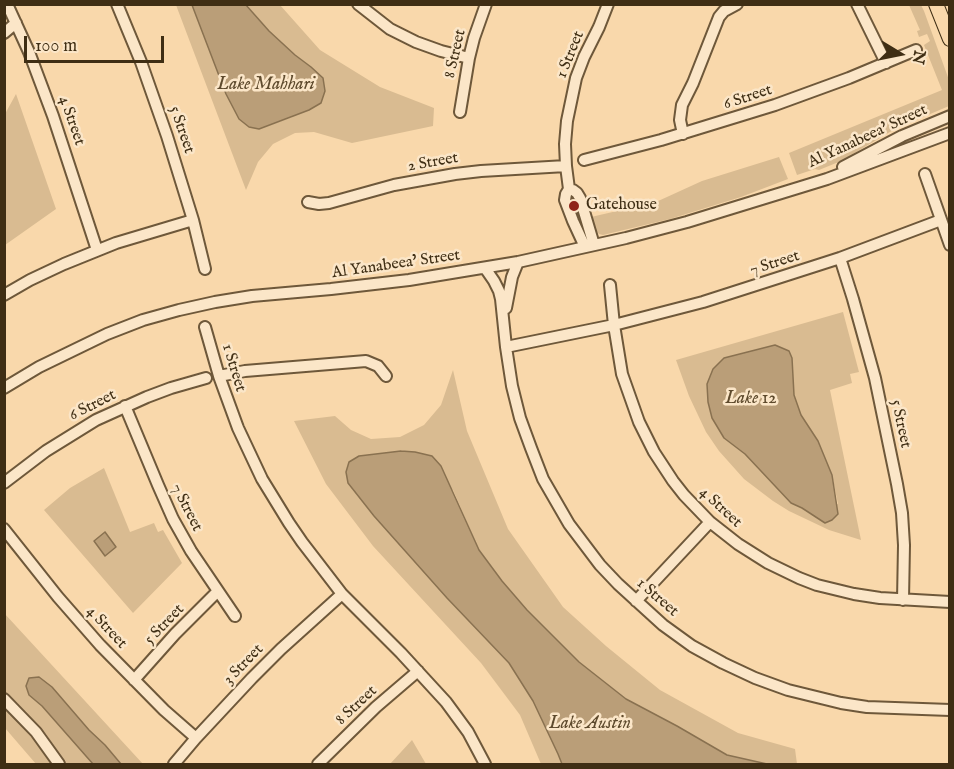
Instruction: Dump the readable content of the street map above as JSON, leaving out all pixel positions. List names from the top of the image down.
{
  "streets": {
    "street": [
      "8 Street",
      "1 Street",
      "6 Street",
      "4 Street",
      "5 Street",
      "Al Yanabeea' Street",
      "2 Street",
      "7 Street",
      "3 Street"
    ]
  },
  "crossings": [
    ["8 Street", "1 Street"],
    ["1 Street", "Al Yanabeea' Street"],
    ["1 Street", "2 Street"],
    ["1 Street", "3 Street"],
    ["6 Street", "7 Street"],
    ["4 Street", "5 Street"],
    ["4 Street", "7 Street"],
    ["4 Street", "3 Street"],
    ["5 Street", "7 Street"]
  ],
  "water": ["Lake Mahhari", "Lake 12", "Lake Austin"],
  "places": ["Gatehouse"],
  "scale_bar": "100 m",
  "north": "right"
}
